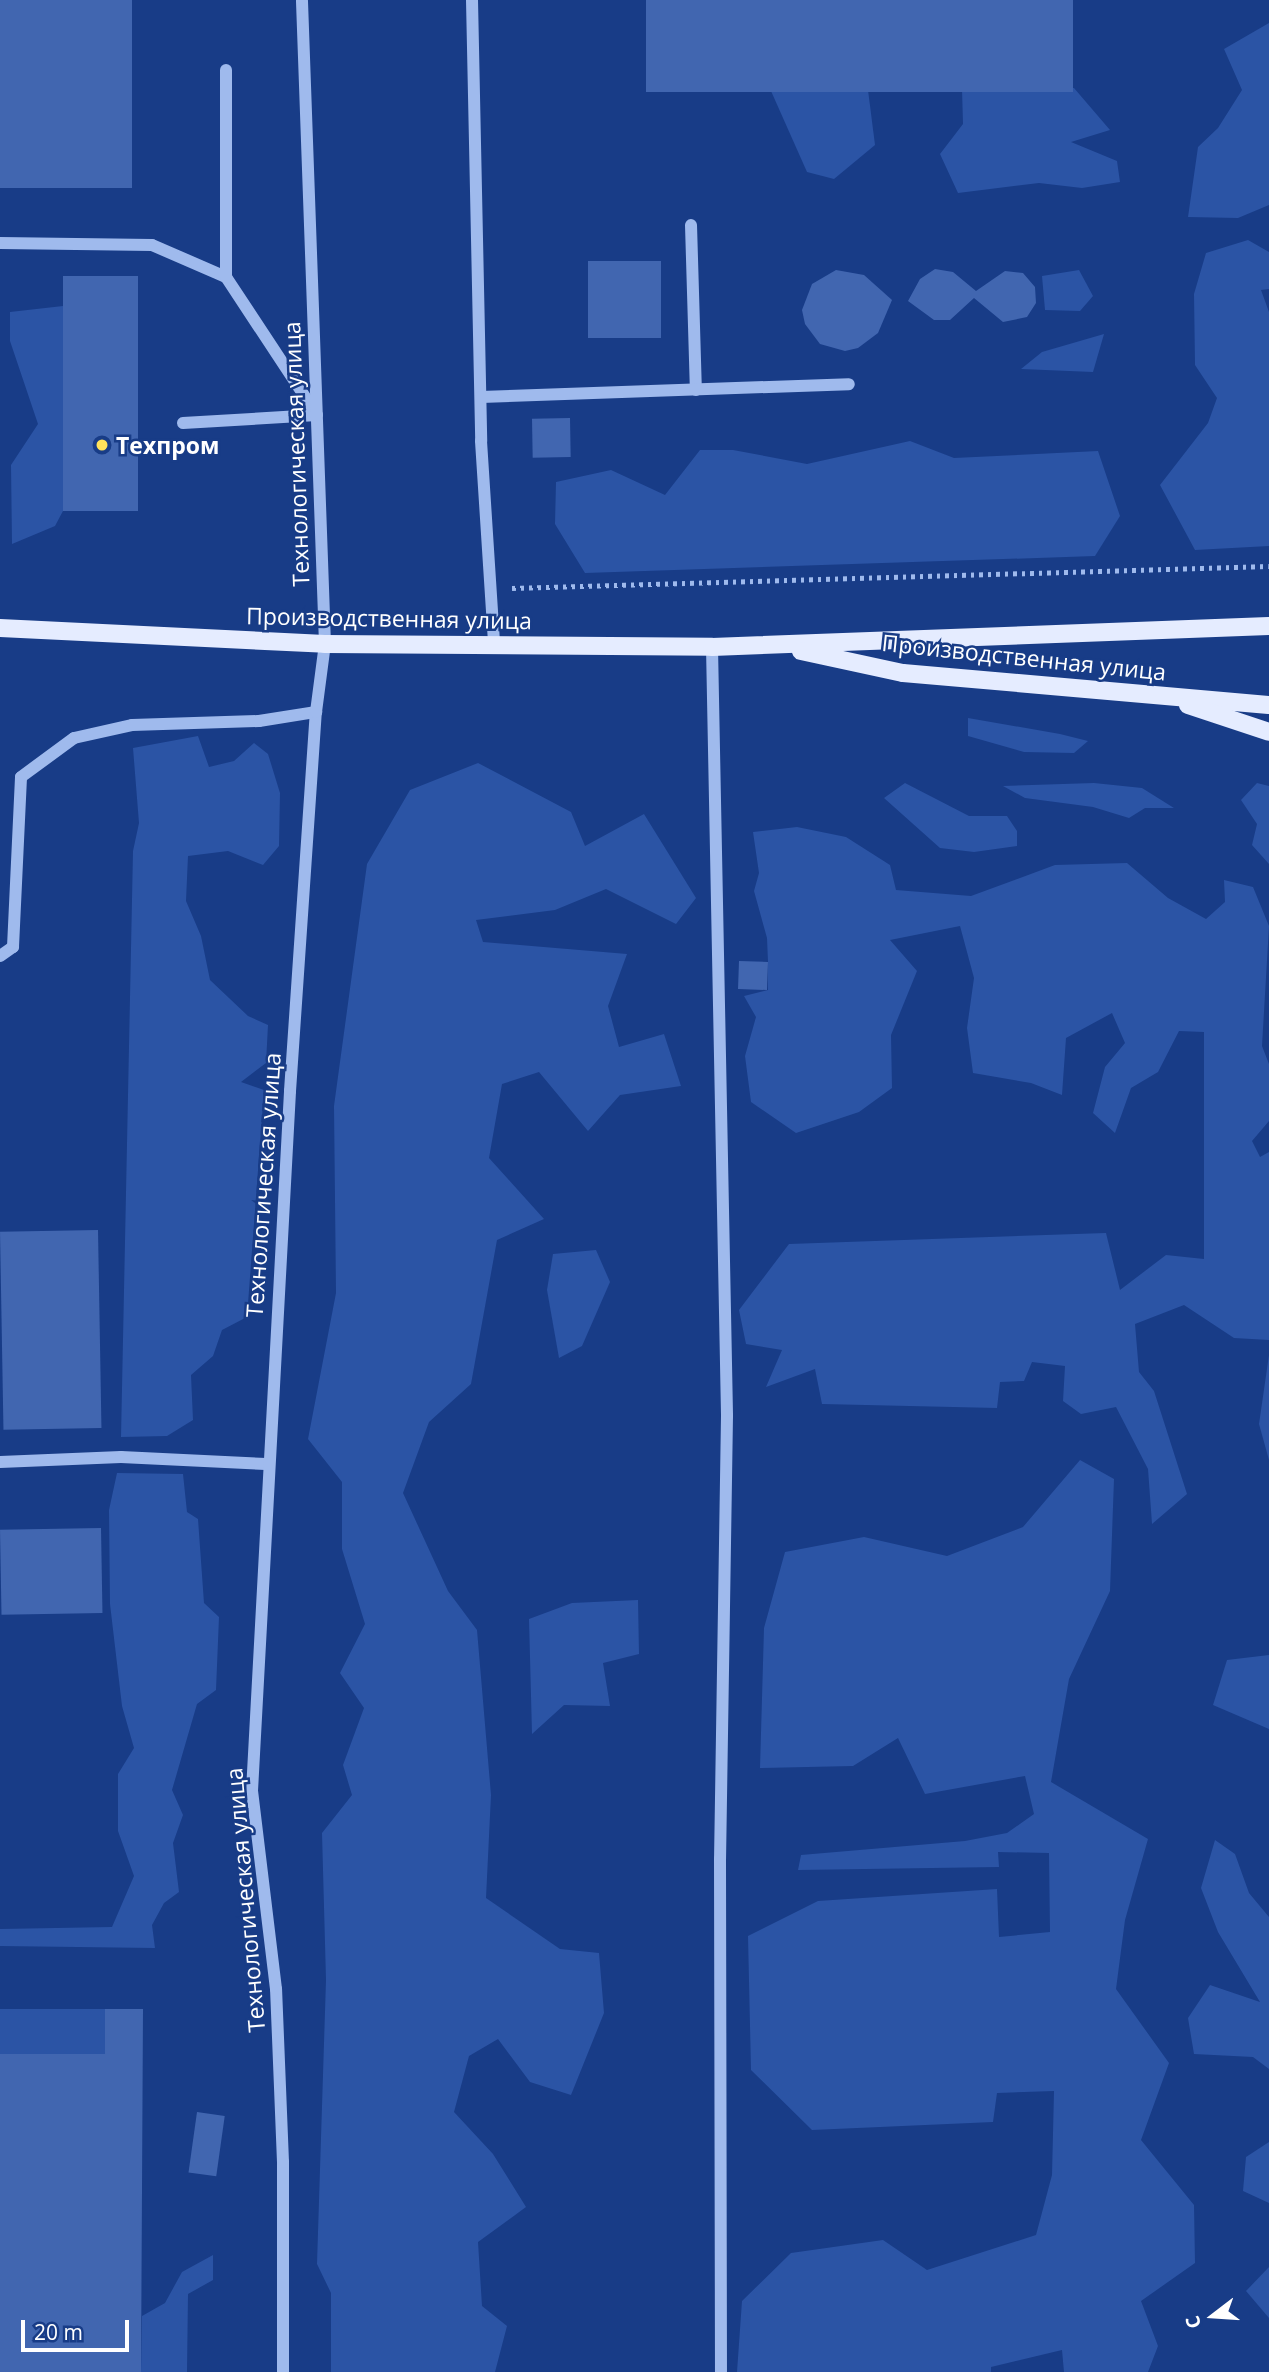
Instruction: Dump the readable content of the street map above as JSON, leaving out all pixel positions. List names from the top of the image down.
{
  "streets": {
    "main road": ["Производственная улица"],
    "street": ["Технологическая улица"]
  },
  "crossings": [
    ["Технологическая улица", "Производственная улица"]
  ],
  "places": ["Техпром"],
  "scale_bar": "20 m",
  "north": "left"
}
